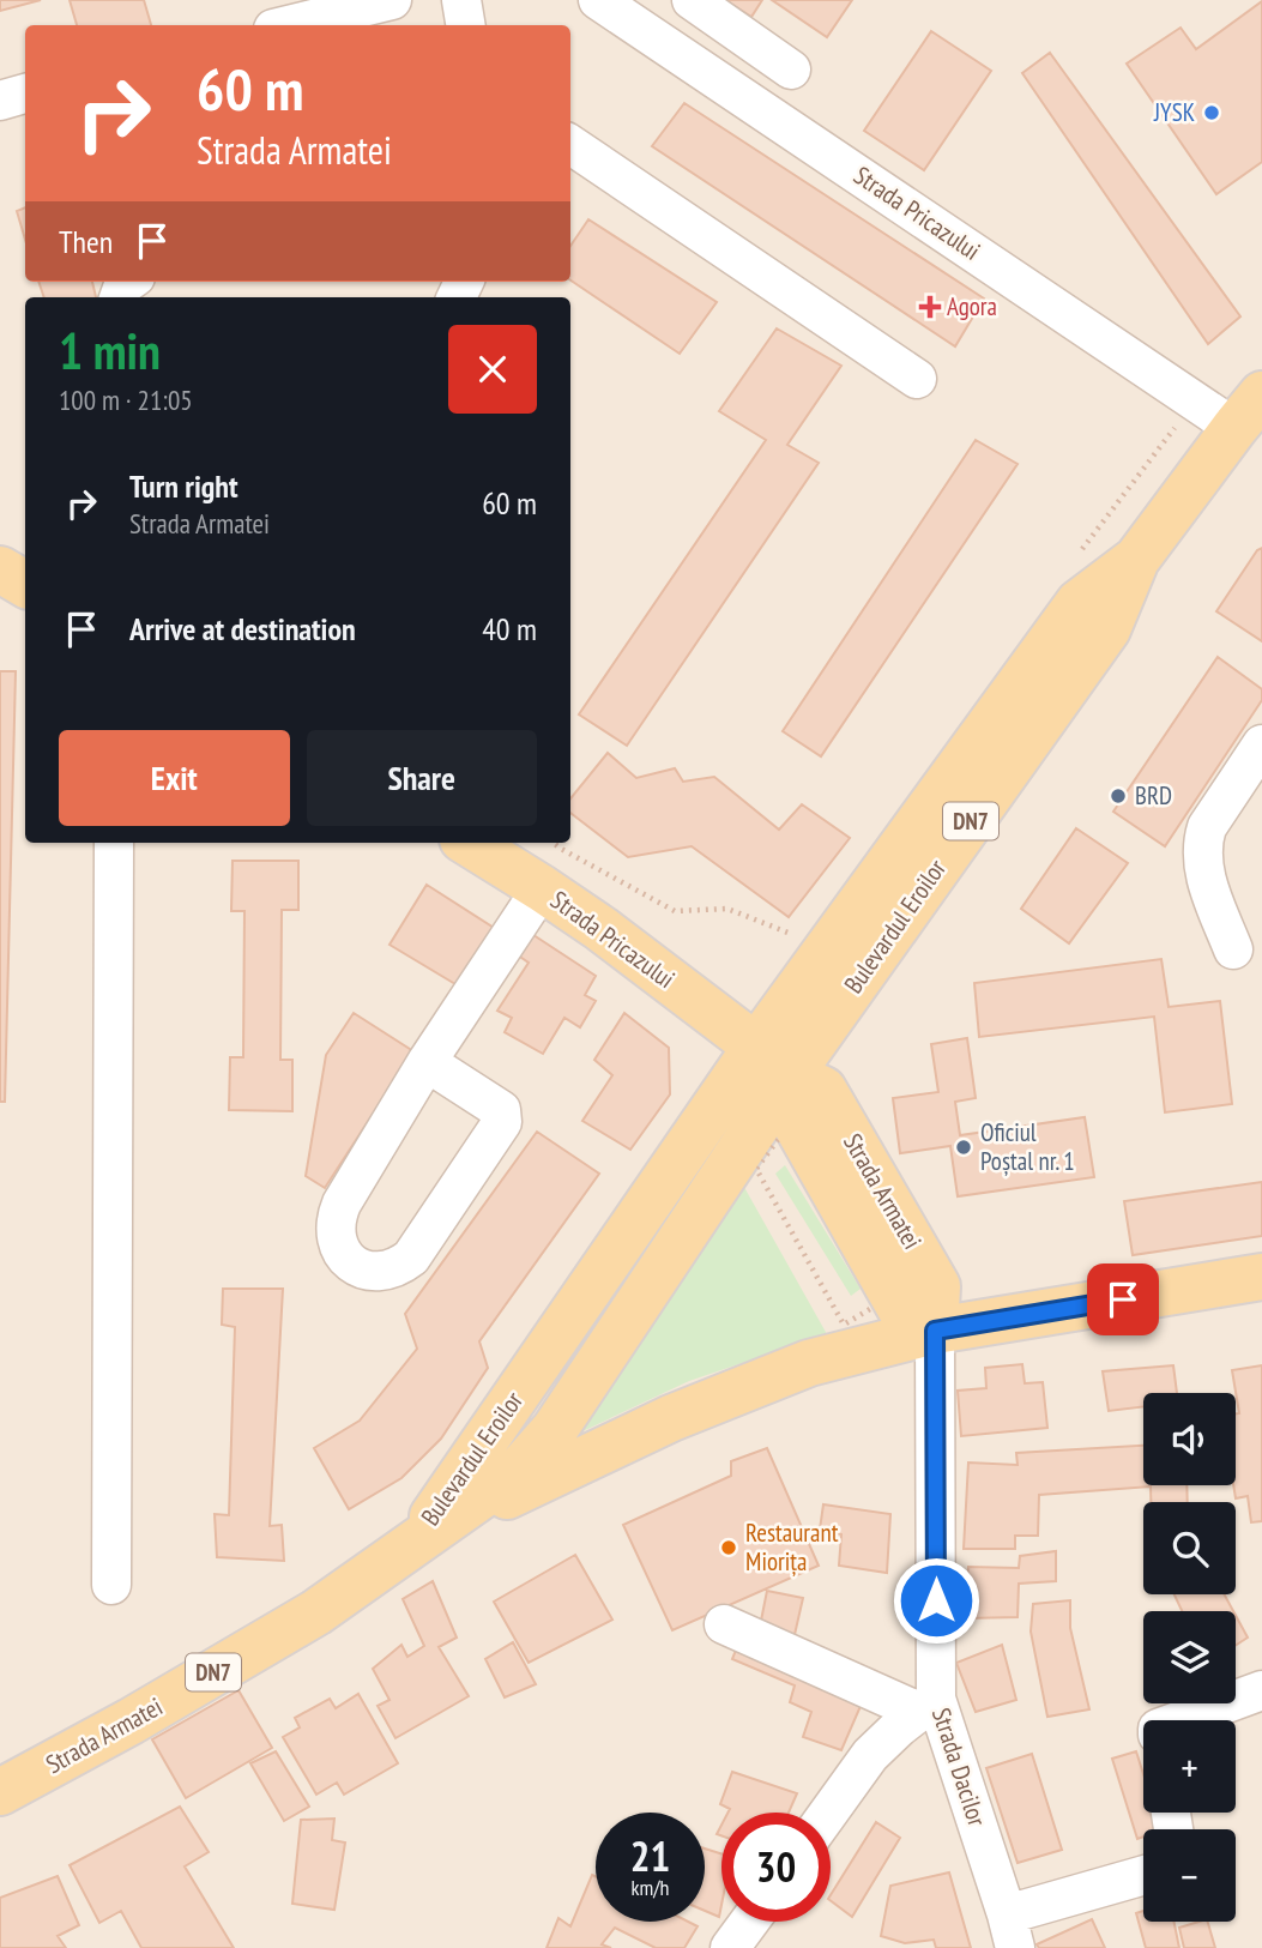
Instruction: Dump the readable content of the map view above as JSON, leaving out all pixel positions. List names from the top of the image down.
{
  "streets": {
    "main road": [
      "Strada Pricazului",
      "DN7",
      "Bulevardul Eroilor",
      "Strada Armatei"
    ],
    "street": ["Strada Dacilor"]
  },
  "crossings": [
    ["Strada Pricazului", "Bulevardul Eroilor"],
    ["Strada Pricazului", "Strada Armatei"],
    ["Bulevardul Eroilor", "Strada Armatei"],
    ["Strada Armatei", "Strada Dacilor"]
  ],
  "places": {
    "other": [
      "JYSK",
      "BRD",
      "Oficiul Poștal nr. 1",
      "Restaurant Miorița"
    ],
    "health": ["Agora"]
  },
  "page": {
    "turn": ["60 m", "Strada Armatei"],
    "then": "Then",
    "heading": ["1 min", "100 m · 21:05"],
    "list": [
      {
        "name": "Turn right",
        "note": "Strada Armatei",
        "value": "60 m"
      },
      {
        "name": "Arrive at destination",
        "value": "40 m"
      }
    ],
    "buttons": ["Exit", "Share"],
    "map_buttons": ["+", "−"],
    "speed": "21 km/h",
    "limit": "30"
  }
}
